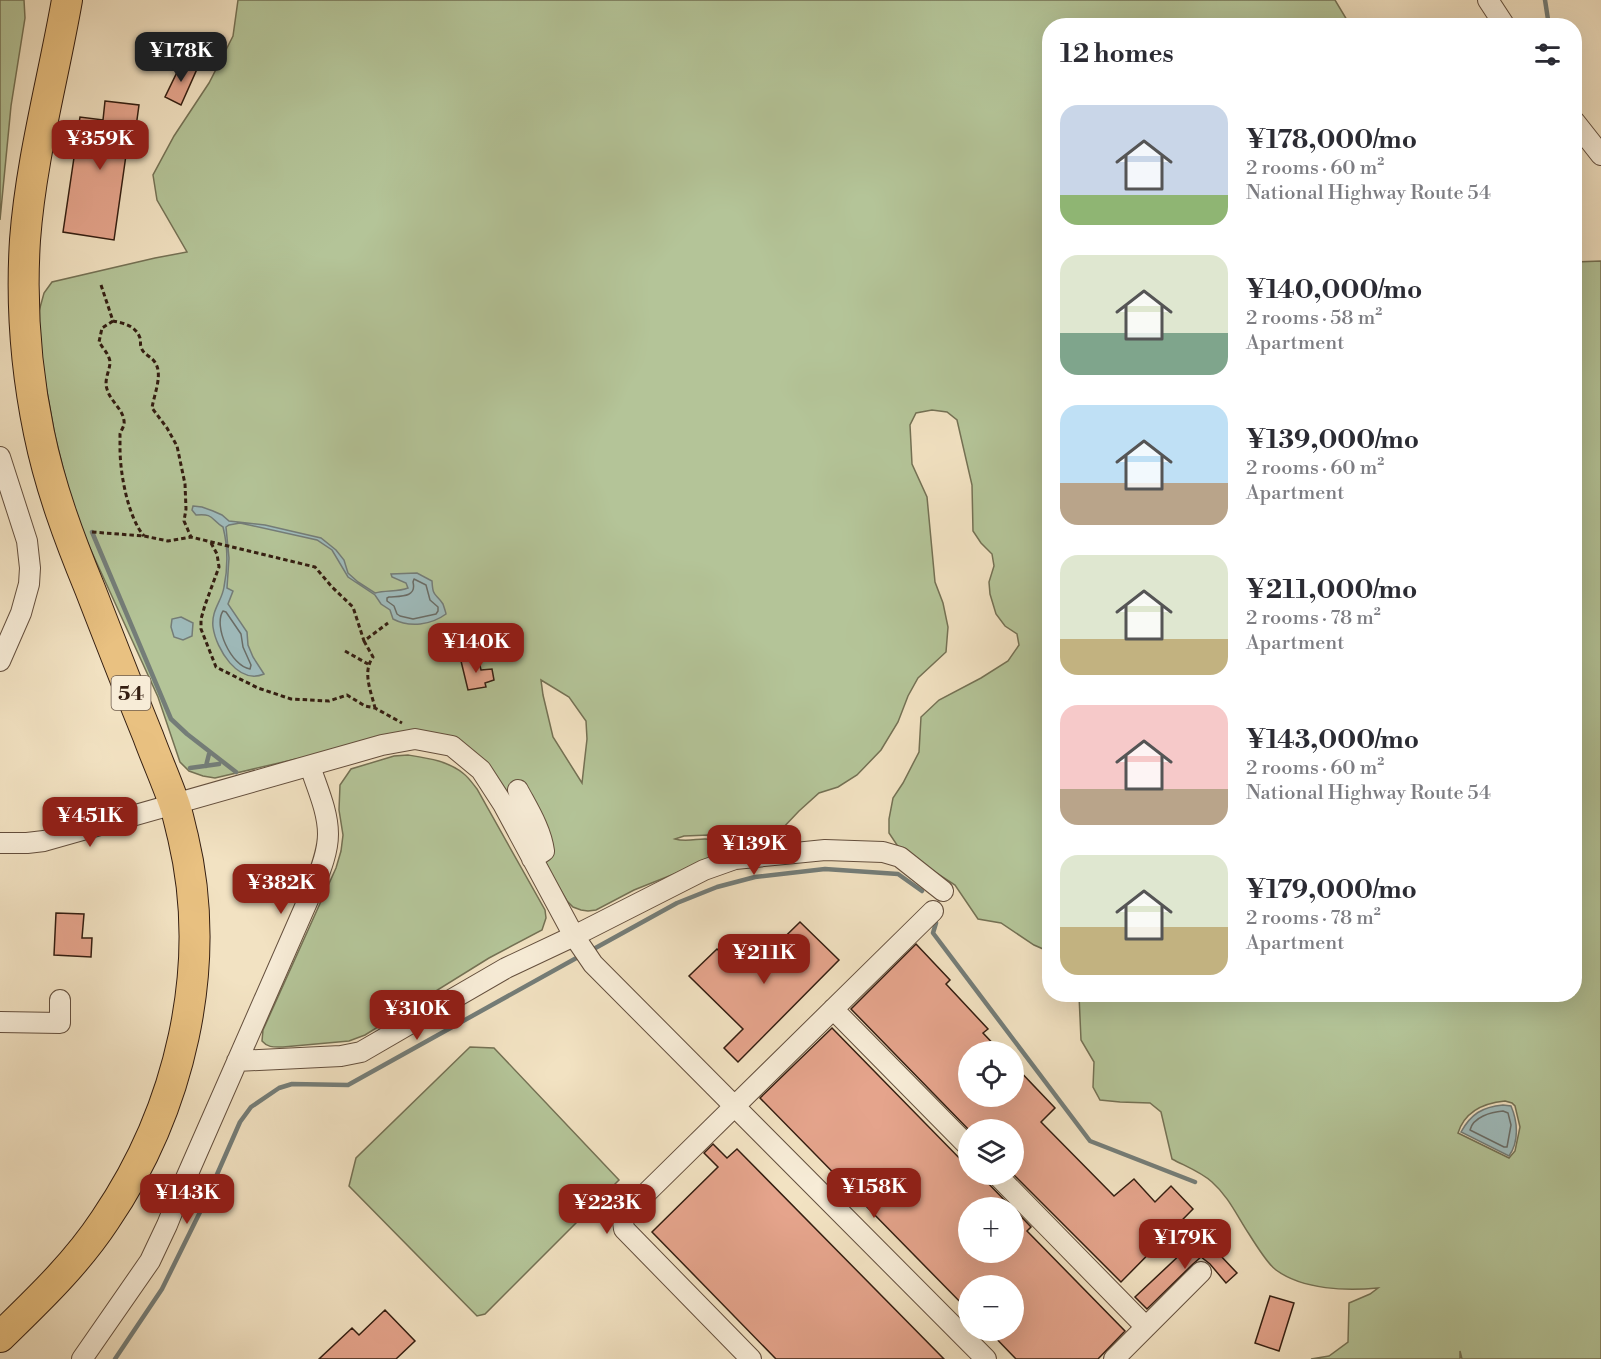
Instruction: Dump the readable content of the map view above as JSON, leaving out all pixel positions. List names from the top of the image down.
{
  "streets": {
    "highway": ["54"]
  },
  "page": {
    "heading": "12 homes",
    "price": [
      "¥178K",
      "¥359K",
      "¥140K",
      "¥451K",
      "¥139K",
      "¥382K",
      "¥211K",
      "¥310K",
      "¥158K",
      "¥143K",
      "¥223K",
      "¥179K"
    ],
    "list": [
      {
        "name": "¥178,000/mo",
        "note": "2 rooms · 60 m² · National Highway Route 54"
      },
      {
        "name": "¥140,000/mo",
        "note": "2 rooms · 58 m² · Apartment"
      },
      {
        "name": "¥139,000/mo",
        "note": "2 rooms · 60 m² · Apartment"
      },
      {
        "name": "¥211,000/mo",
        "note": "2 rooms · 78 m² · Apartment"
      },
      {
        "name": "¥143,000/mo",
        "note": "2 rooms · 60 m² · National Highway Route 54"
      },
      {
        "name": "¥179,000/mo",
        "note": "2 rooms · 78 m² · Apartment"
      }
    ],
    "map_buttons": ["+", "−"]
  }
}
